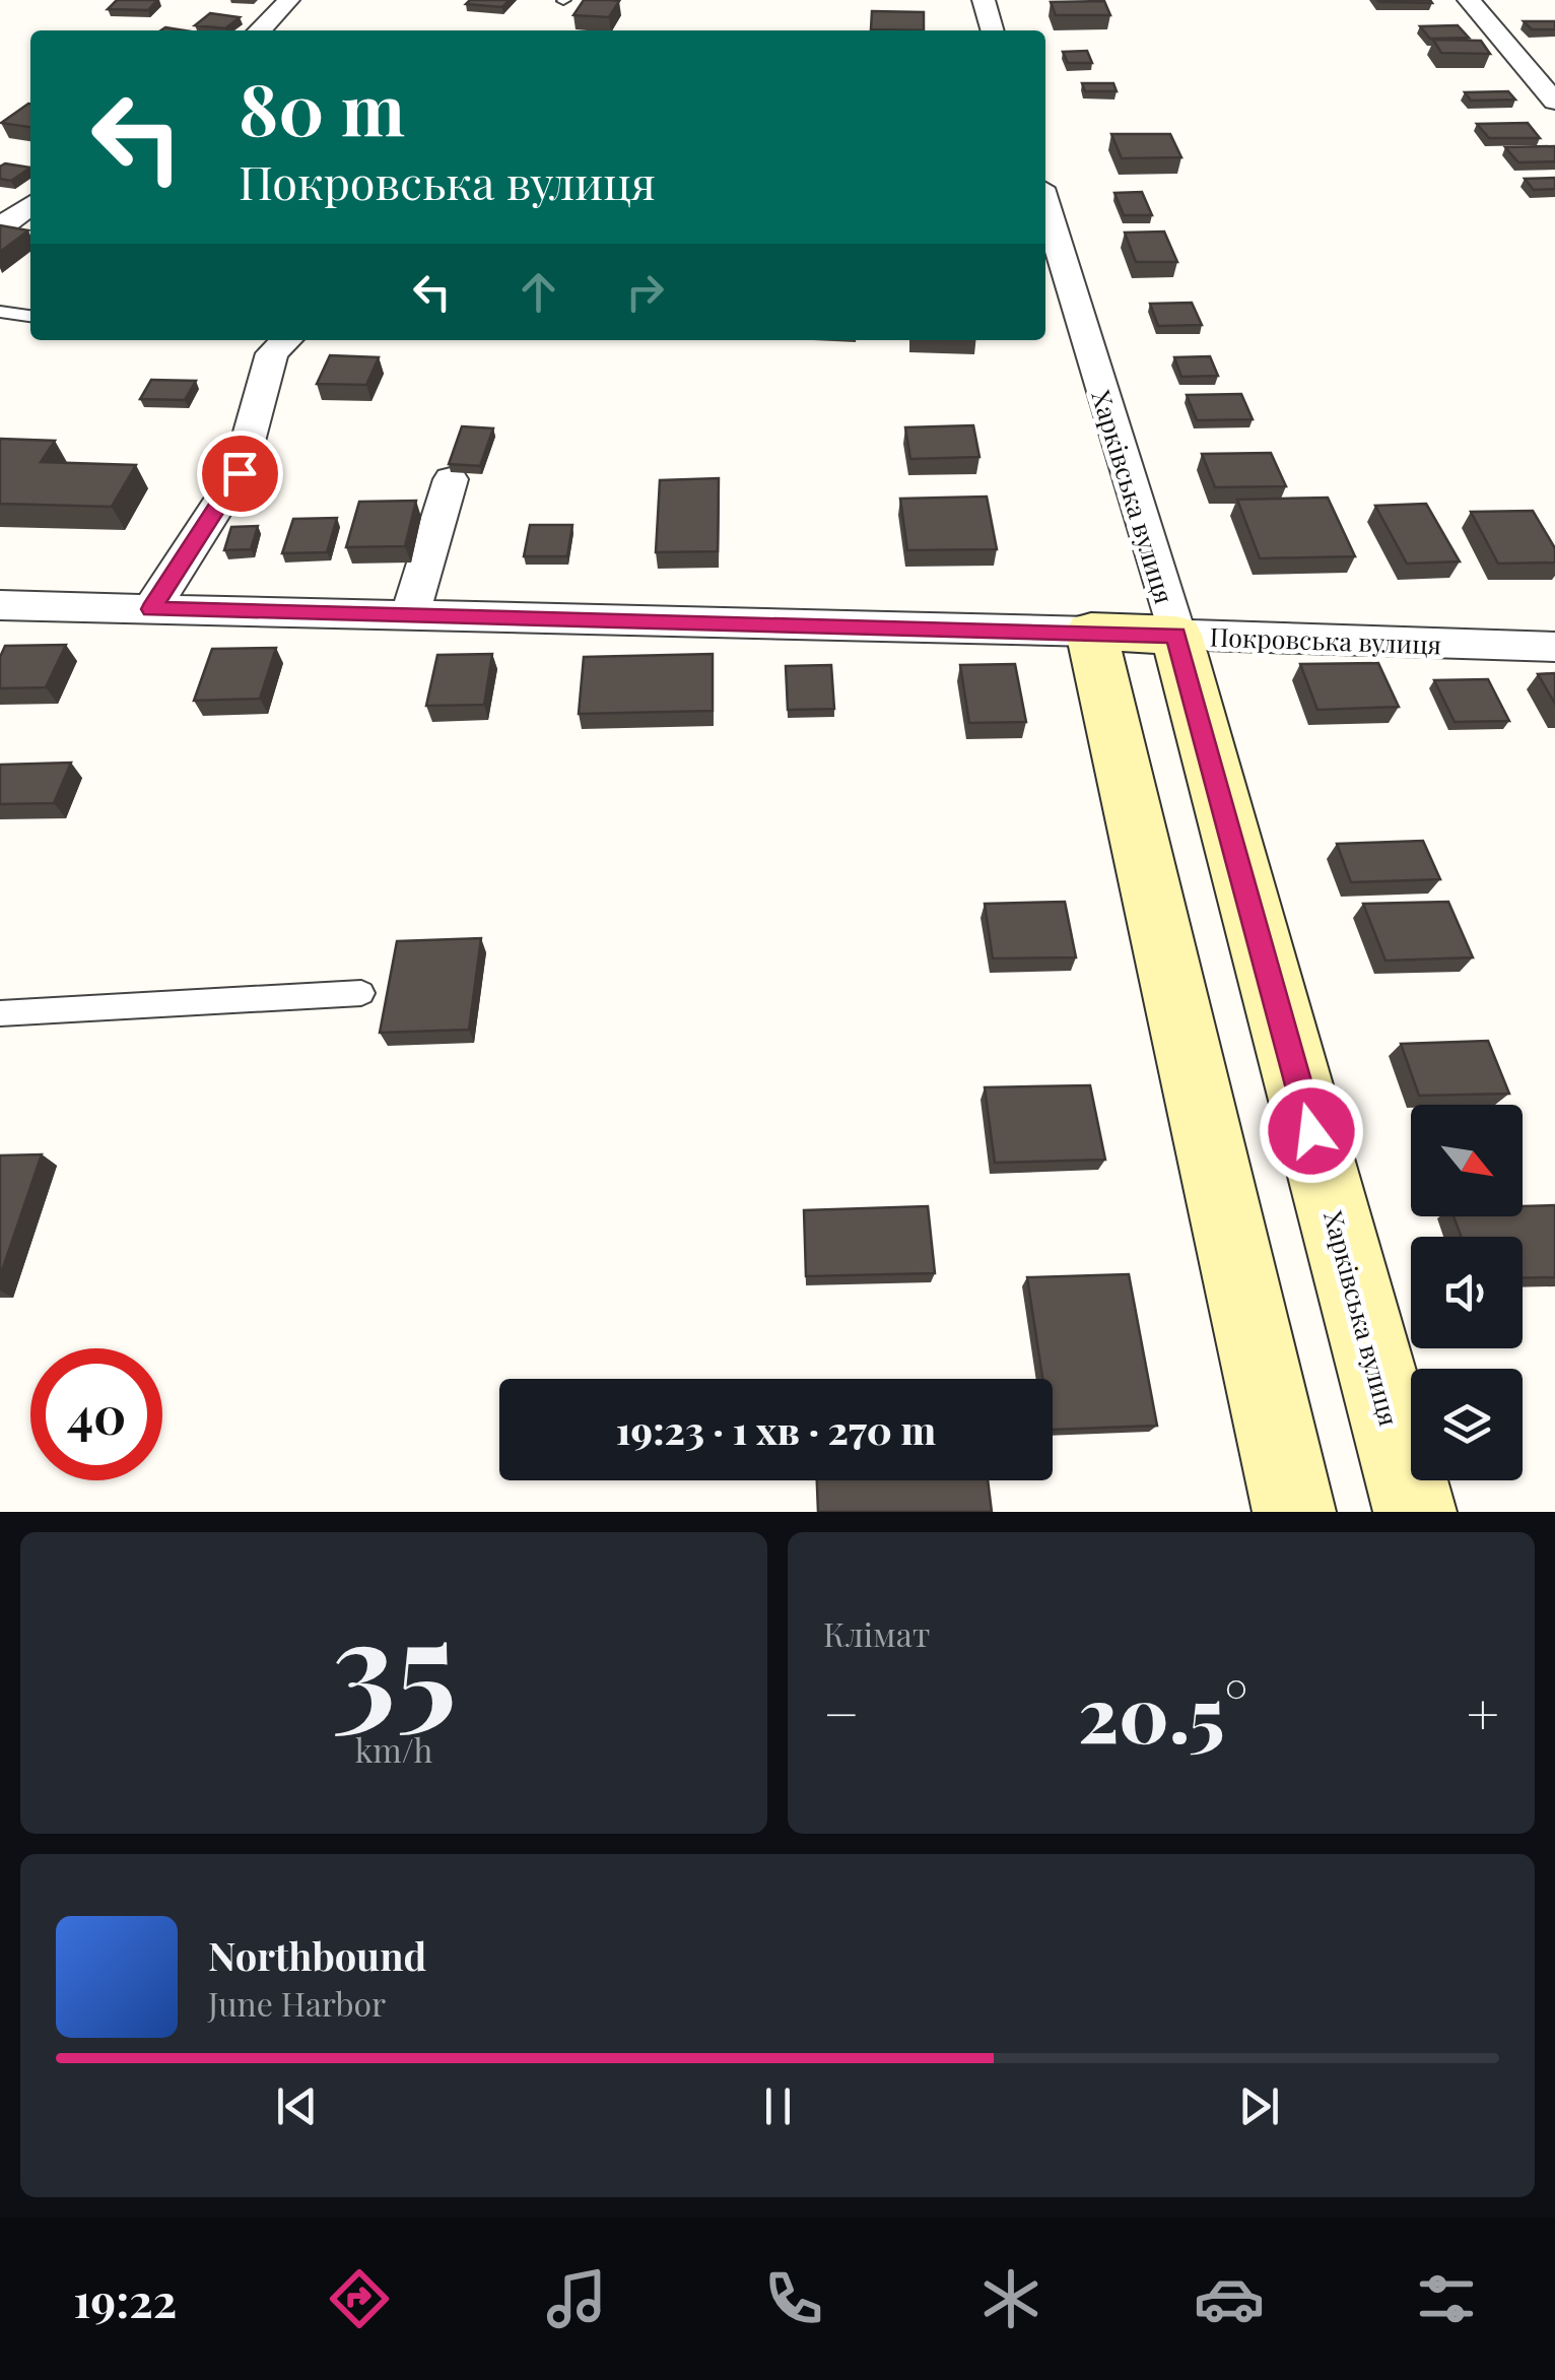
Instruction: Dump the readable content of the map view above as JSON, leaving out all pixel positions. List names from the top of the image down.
{
  "streets": {
    "street": ["Харківська вулиця", "Покровська вулиця"]
  },
  "crossings": [
    ["Харківська вулиця", "Покровська вулиця"]
  ],
  "north": "bottom right",
  "page": {
    "turn": ["80 m", "Покровська вулиця"],
    "limit": "40",
    "trip": "19:23 · 1 хв · 270 m",
    "tile": [
      ["35", "km/h"],
      "Клімат"
    ],
    "heat": ["−", "20.5°", "+"],
    "song": ["Northbound", "June Harbor"],
    "tabs": "19:22"
  }
}
